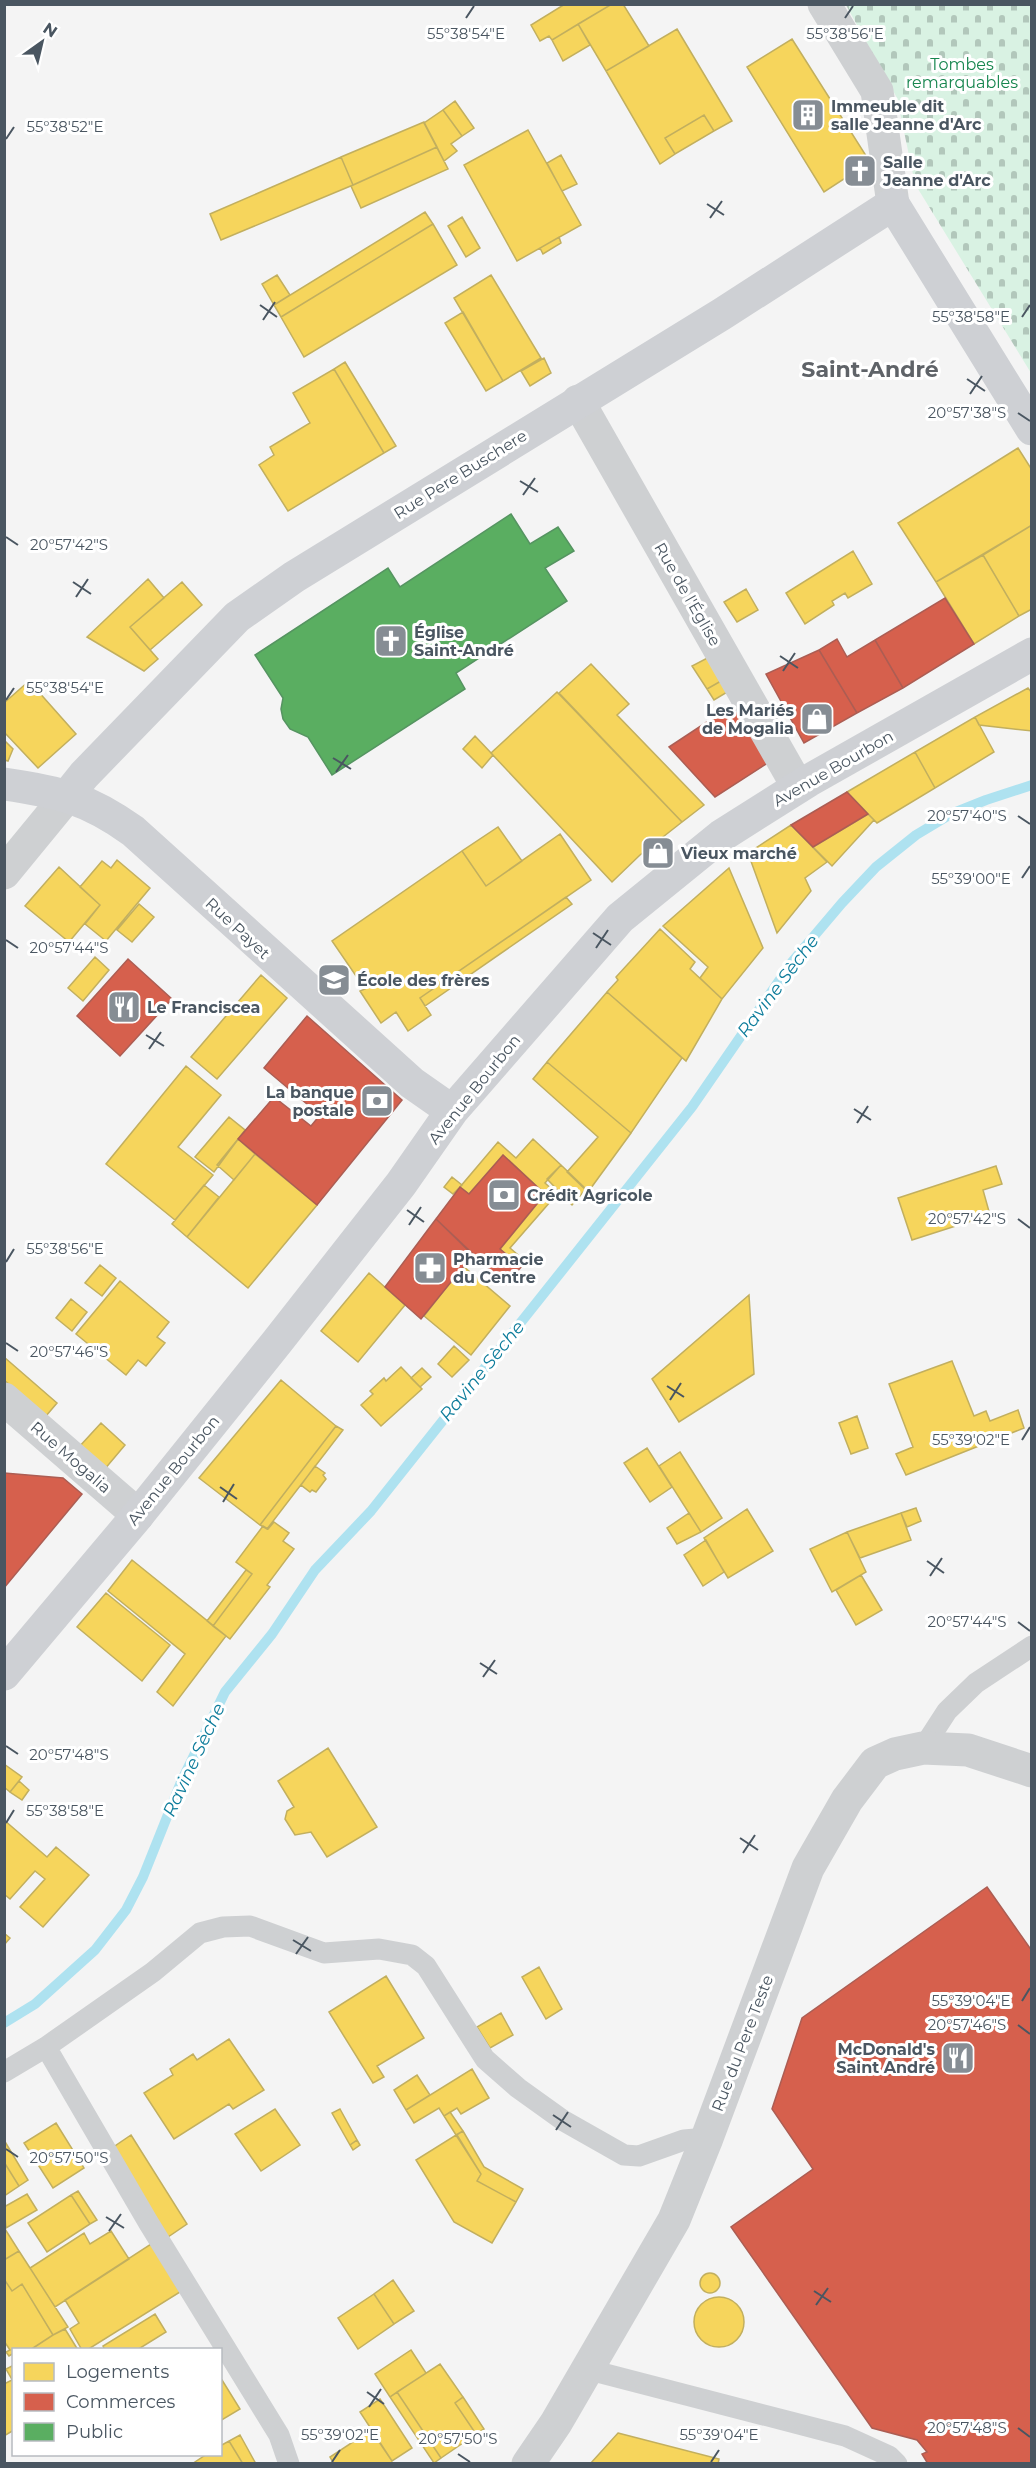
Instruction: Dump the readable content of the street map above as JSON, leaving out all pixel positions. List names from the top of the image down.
{
  "streets": {
    "main road": ["Rue Pere Buschere", "Avenue Bourbon", "Rue Payet"],
    "street": ["Rue de l'Église", "Rue Mogalia", "Rue du Pere Teste"]
  },
  "crossings": [
    ["Rue Pere Buschere", "Rue de l'Église"],
    ["Rue Pere Buschere", "Rue Payet"],
    ["Rue de l'Église", "Avenue Bourbon"],
    ["Avenue Bourbon", "Rue Payet"],
    ["Avenue Bourbon", "Rue Mogalia"]
  ],
  "districts": ["Saint-André"],
  "water": ["Ravine Sèche"],
  "parks": ["Tombes remarquables"],
  "places": {
    "building": ["Immeuble dit salle Jeanne d'Arc"],
    "church": ["Salle Jeanne d'Arc", "Église Saint-André"],
    "shop": ["Les Mariés de Mogalia", "Vieux marché"],
    "school or university": ["École des frères"],
    "restaurant": ["Le Franciscea", "McDonald's Saint André"],
    "bank": ["La banque postale", "Crédit Agricole"],
    "pharmacy": ["Pharmacie du Centre"]
  },
  "legend": ["Logements", "Commerces", "Public"],
  "north": "top right",
  "coordinates": [
    "55°38'56\"E",
    "55°38'54\"E",
    "55°38'52\"E",
    "55°38'58\"E",
    "20°57'38\"S",
    "20°57'42\"S",
    "20°57'40\"S",
    "55°39'00\"E",
    "20°57'44\"S",
    "20°57'46\"S",
    "55°39'02\"E",
    "20°57'48\"S",
    "55°39'04\"E",
    "20°57'50\"S"
  ]
}
